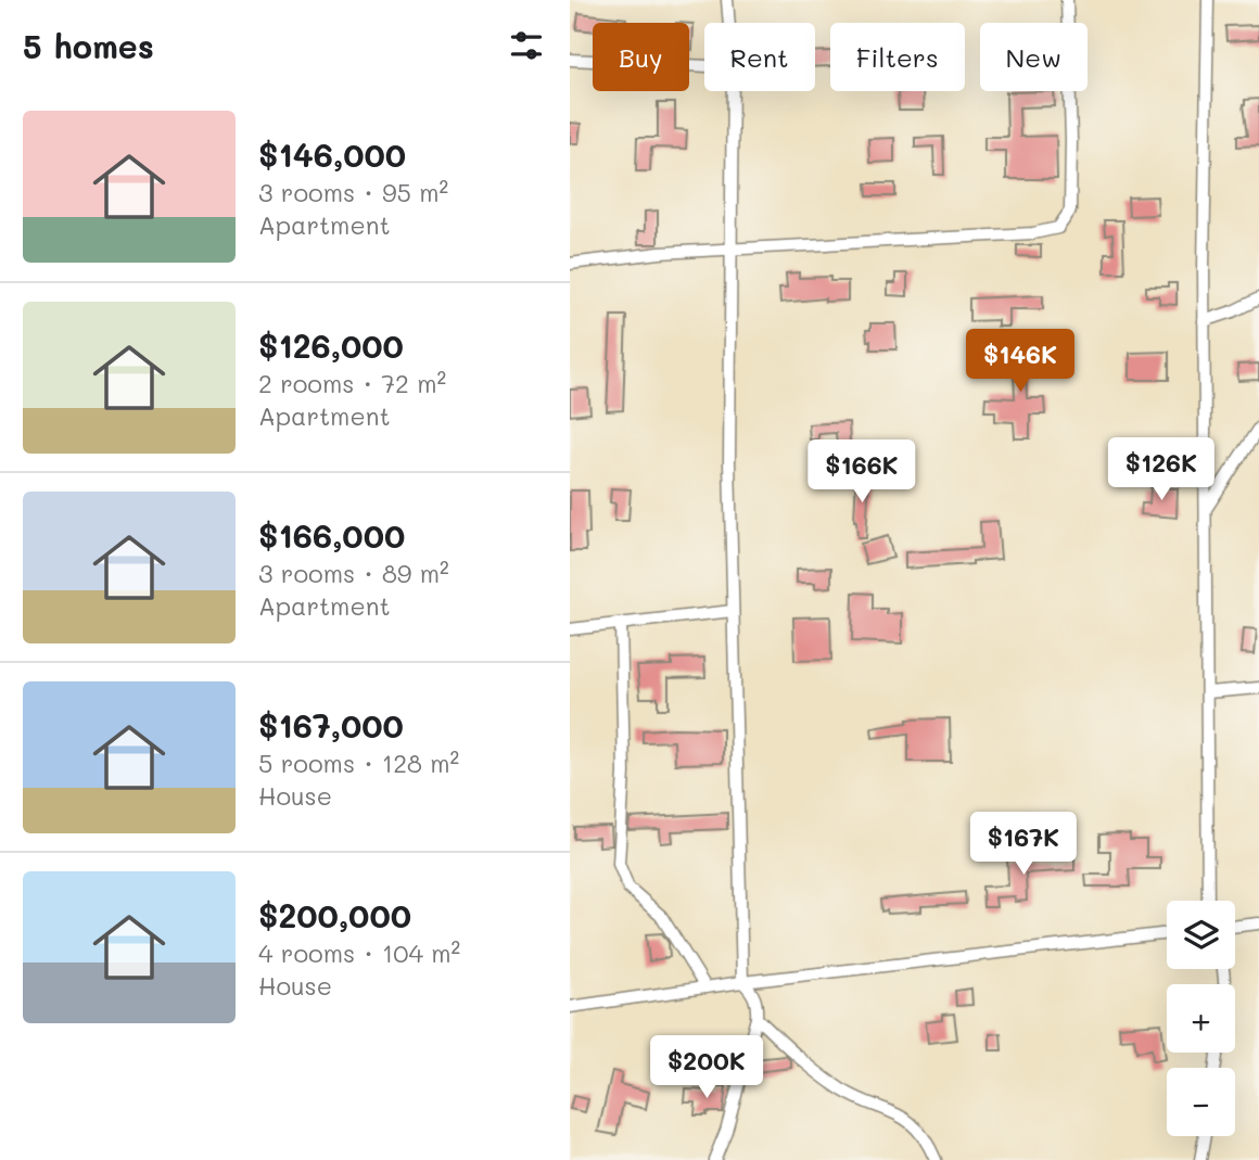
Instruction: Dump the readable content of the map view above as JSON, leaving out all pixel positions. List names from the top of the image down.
{
  "page": {
    "heading": "5 homes",
    "chip": [
      "Buy",
      "Rent",
      "Filters",
      "New"
    ],
    "list": [
      {
        "name": "$146,000",
        "note": "3 rooms · 95 m² · Apartment"
      },
      {
        "name": "$126,000",
        "note": "2 rooms · 72 m² · Apartment"
      },
      {
        "name": "$166,000",
        "note": "3 rooms · 89 m² · Apartment"
      },
      {
        "name": "$167,000",
        "note": "5 rooms · 128 m² · House"
      },
      {
        "name": "$200,000",
        "note": "4 rooms · 104 m² · House"
      }
    ],
    "price": [
      "$146K",
      "$126K",
      "$166K",
      "$167K",
      "$200K"
    ],
    "map_buttons": ["+", "−"]
  }
}
